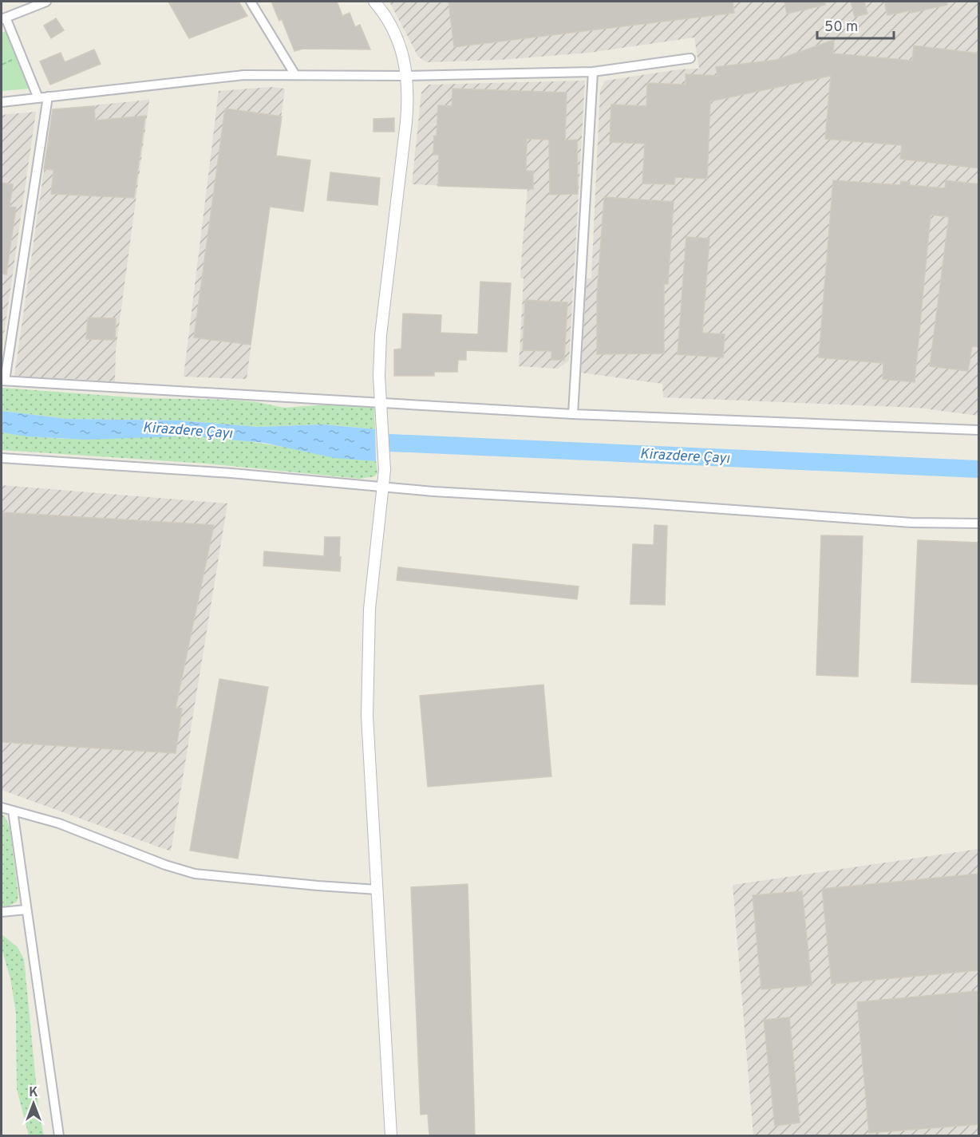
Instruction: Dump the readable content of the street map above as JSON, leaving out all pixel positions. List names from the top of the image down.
{
  "water": ["Kirazdere Çayı"],
  "scale_bar": "50 m",
  "north": "top"
}
